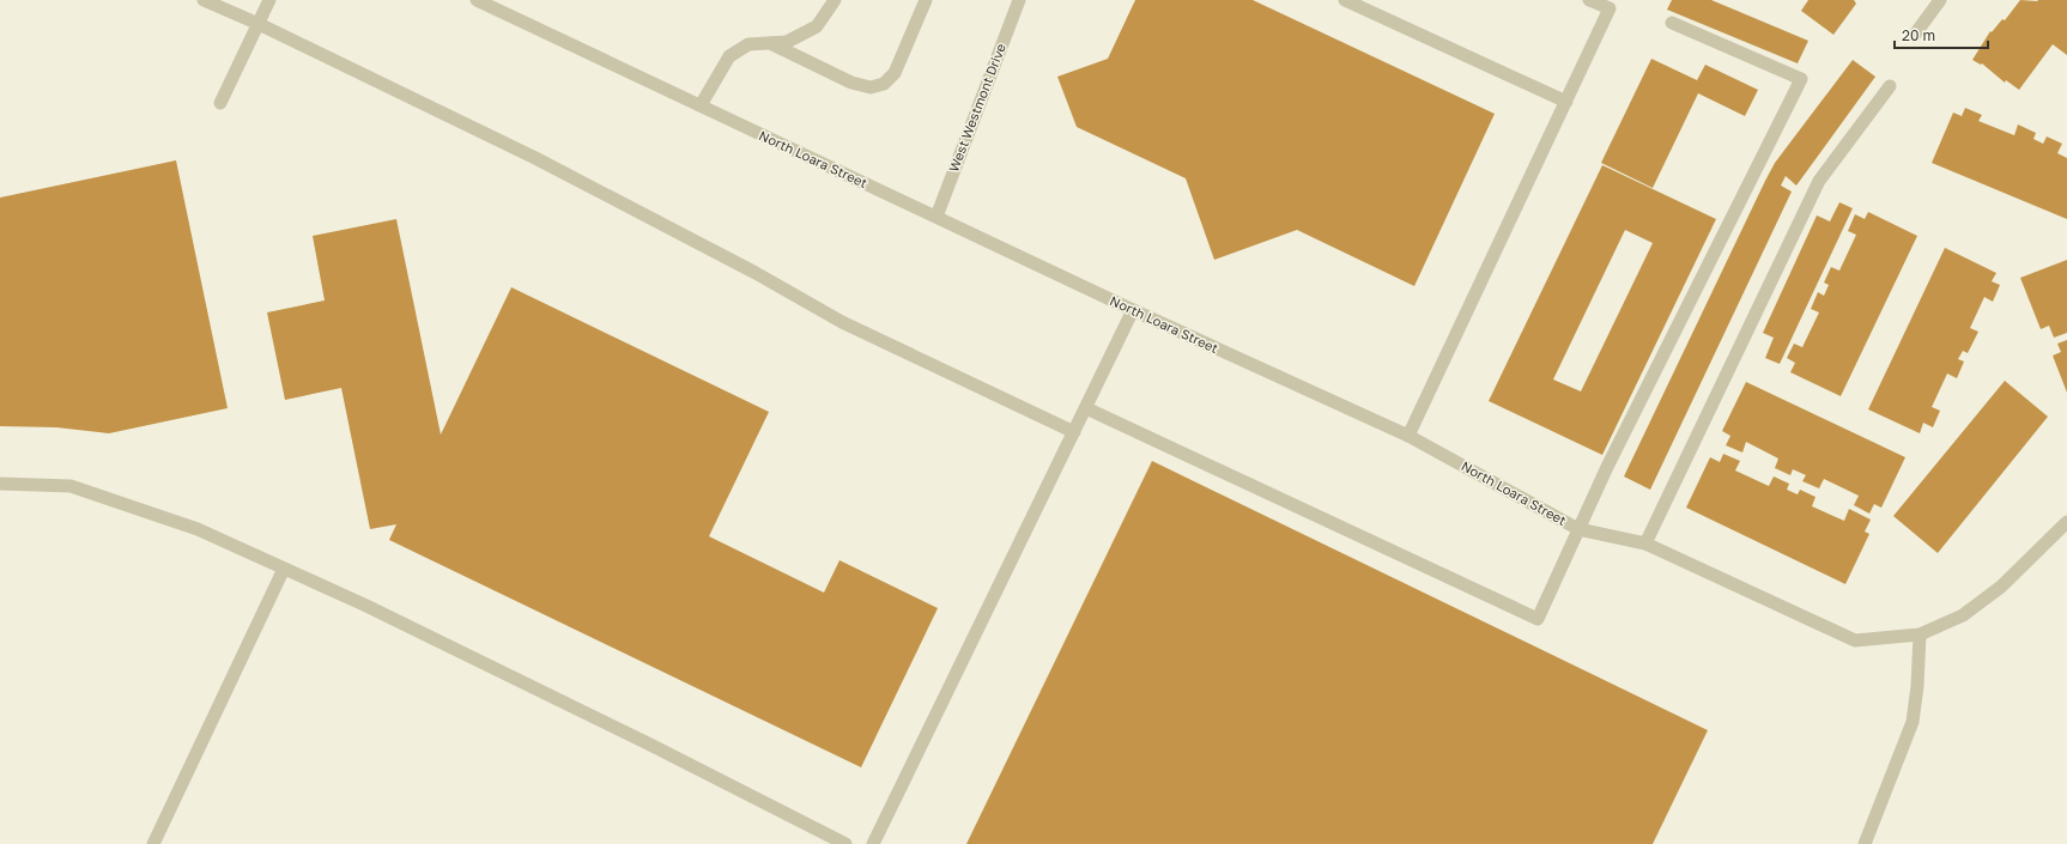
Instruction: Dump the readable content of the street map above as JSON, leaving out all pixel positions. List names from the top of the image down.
{
  "streets": {
    "street": ["West Westmont Drive", "North Loara Street"]
  },
  "crossings": [
    ["West Westmont Drive", "North Loara Street"]
  ],
  "scale_bar": "20 m"
}
